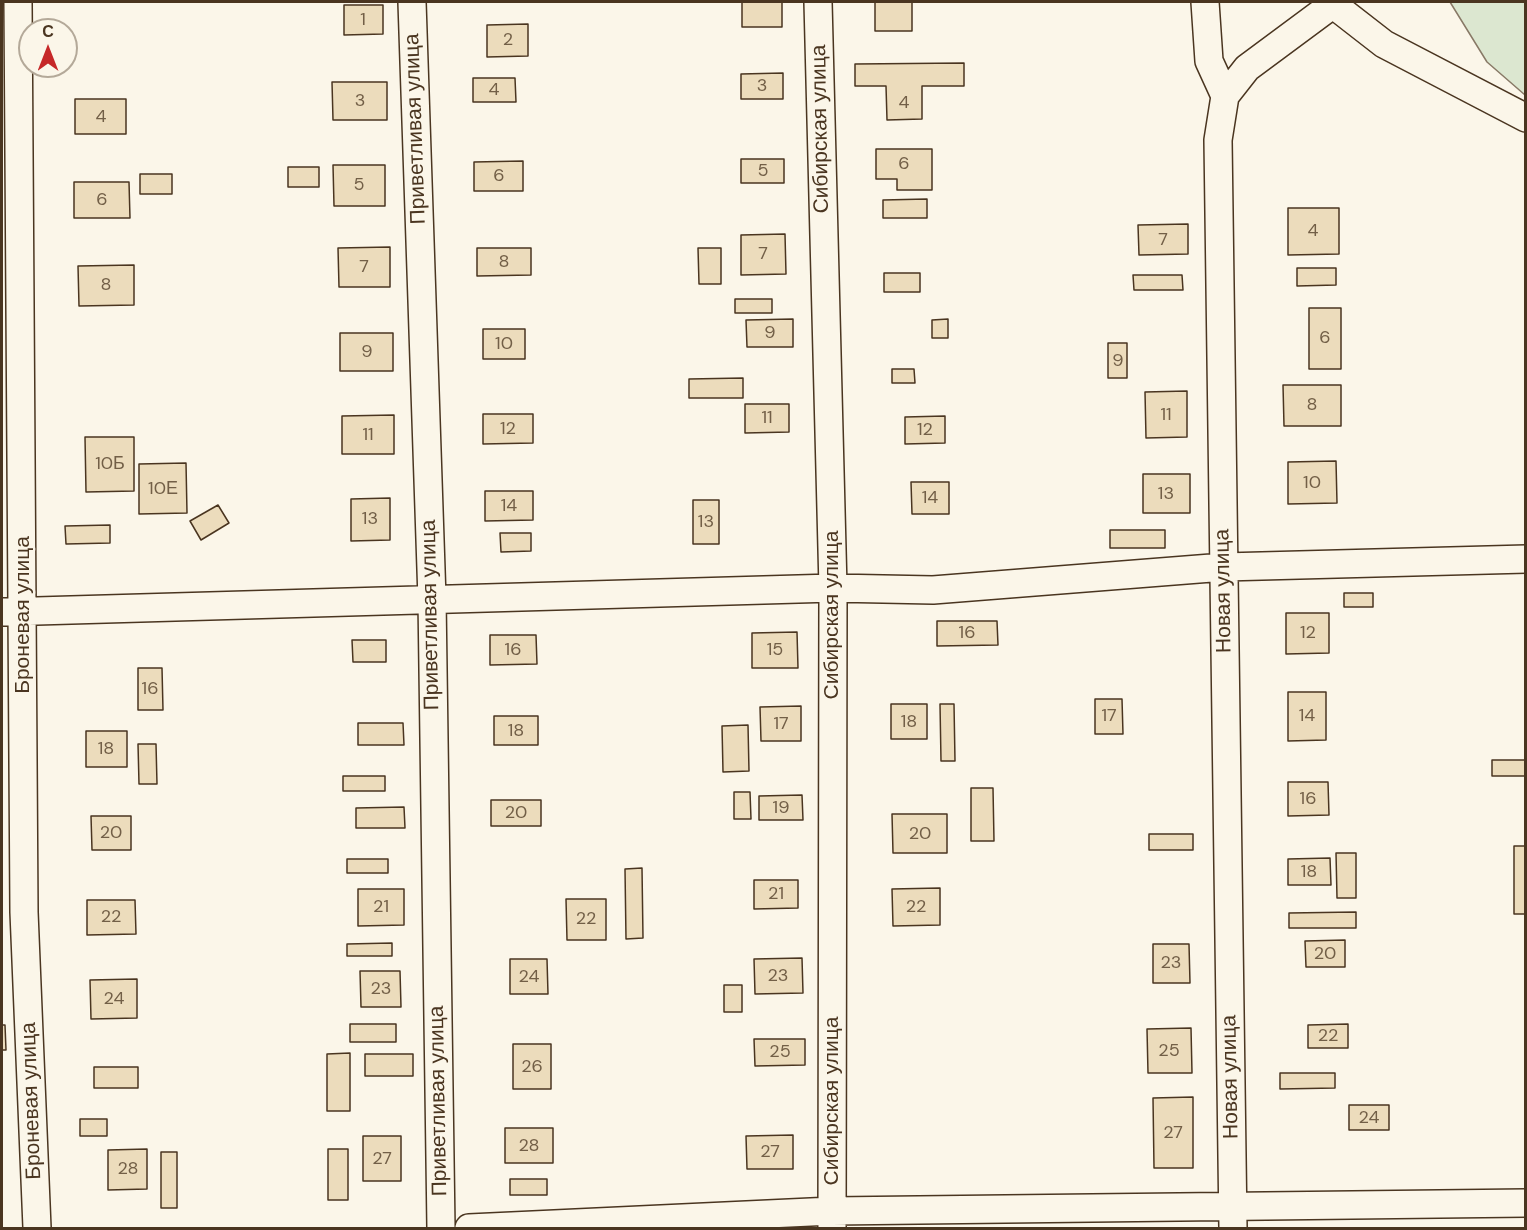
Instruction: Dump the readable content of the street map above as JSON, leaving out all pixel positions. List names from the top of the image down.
{
  "streets": {
    "street": [
      "Приветливая улица",
      "Сибирская улица",
      "Новая улица",
      "Броневая улица"
    ]
  },
  "house_numbers": [
    "1",
    "2",
    "3",
    "4",
    "3",
    "4",
    "4",
    "6",
    "5",
    "6",
    "5",
    "6",
    "4",
    "7",
    "7",
    "8",
    "7",
    "8",
    "9",
    "6",
    "10",
    "9",
    "9",
    "8",
    "11",
    "11",
    "12",
    "12",
    "11",
    "10Б",
    "10",
    "10Е",
    "13",
    "14",
    "14",
    "13",
    "13",
    "16",
    "12",
    "16",
    "15",
    "16",
    "17",
    "14",
    "18",
    "17",
    "18",
    "18",
    "16",
    "19",
    "20",
    "20",
    "20",
    "18",
    "21",
    "21",
    "22",
    "22",
    "22",
    "20",
    "23",
    "23",
    "24",
    "23",
    "24",
    "22",
    "25",
    "25",
    "26",
    "24",
    "27",
    "28",
    "27",
    "27",
    "28"
  ],
  "north": "top"
}
